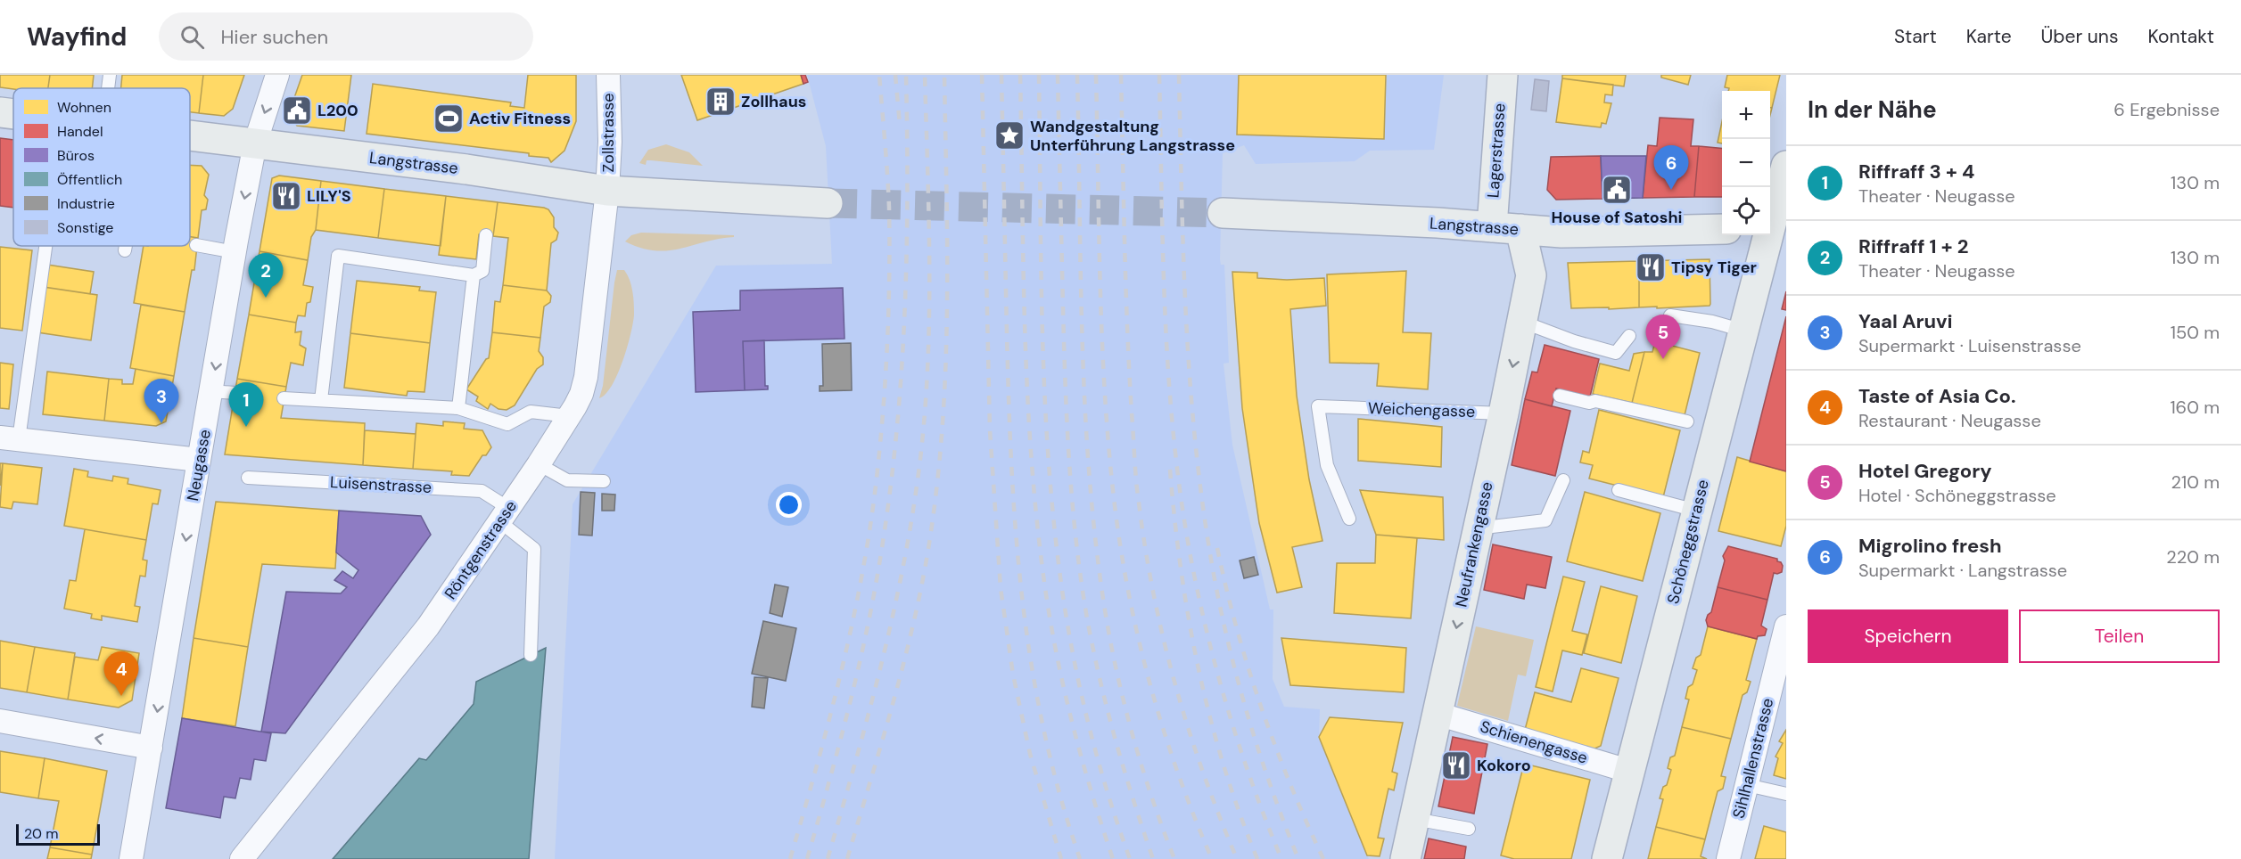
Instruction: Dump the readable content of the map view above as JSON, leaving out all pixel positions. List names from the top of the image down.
{
  "streets": {
    "street": [
      "Zollstrasse",
      "Lagerstrasse",
      "Langstrasse",
      "Neugasse",
      "Schöneggstrasse",
      "Neufrankengasse",
      "Röntgenstrasse",
      "Schienengasse",
      "Sihlhallenstrasse"
    ],
    "lane": ["Weichengasse", "Luisenstrasse"]
  },
  "crossings": [
    ["Zollstrasse", "Langstrasse"],
    ["Zollstrasse", "Röntgenstrasse"],
    ["Lagerstrasse", "Langstrasse"],
    ["Langstrasse", "Neugasse"],
    ["Langstrasse", "Neufrankengasse"],
    ["Langstrasse", "Röntgenstrasse"],
    ["Weichengasse", "Neufrankengasse"],
    ["Luisenstrasse", "Röntgenstrasse"],
    ["Schöneggstrasse", "Schienengasse"],
    ["Neufrankengasse", "Schienengasse"]
  ],
  "one_way": ["Neugasse", "Neufrankengasse"],
  "places": {
    "building": ["Zollhaus"],
    "public building": ["L200", "House of Satoshi"],
    "sports": ["Activ Fitness"],
    "place": ["Wandgestaltung Unterführung Langstrasse"],
    "restaurant": ["LILY'S", "Tipsy Tiger", "Kokoro"]
  },
  "legend": [
    "Wohnen",
    "Handel",
    "Büros",
    "Öffentlich",
    "Industrie",
    "Sonstige"
  ],
  "scale_bar": "20 m",
  "page": {
    "header": "Wayfind",
    "search": "Hier suchen",
    "nav": [
      "Start",
      "Karte",
      "Über uns",
      "Kontakt"
    ],
    "heading": ["In der Nähe", "6 Ergebnisse"],
    "map_buttons": ["+", "−"],
    "list": [
      {
        "mark": "1",
        "name": "Riffraff 3 + 4",
        "note": "Theater · Neugasse",
        "value": "130 m"
      },
      {
        "mark": "2",
        "name": "Riffraff 1 + 2",
        "note": "Theater · Neugasse",
        "value": "130 m"
      },
      {
        "mark": "3",
        "name": "Yaal Aruvi",
        "note": "Supermarkt · Luisenstrasse",
        "value": "150 m"
      },
      {
        "mark": "4",
        "name": "Taste of Asia Co.",
        "note": "Restaurant · Neugasse",
        "value": "160 m"
      },
      {
        "mark": "5",
        "name": "Hotel Gregory",
        "note": "Hotel · Schöneggstrasse",
        "value": "210 m"
      },
      {
        "mark": "6",
        "name": "Migrolino fresh",
        "note": "Supermarkt · Langstrasse",
        "value": "220 m"
      }
    ],
    "pins": [
      "6",
      "2",
      "5",
      "3",
      "1",
      "4"
    ],
    "buttons": ["Speichern", "Teilen"],
    "scale": "20 m"
  }
}
